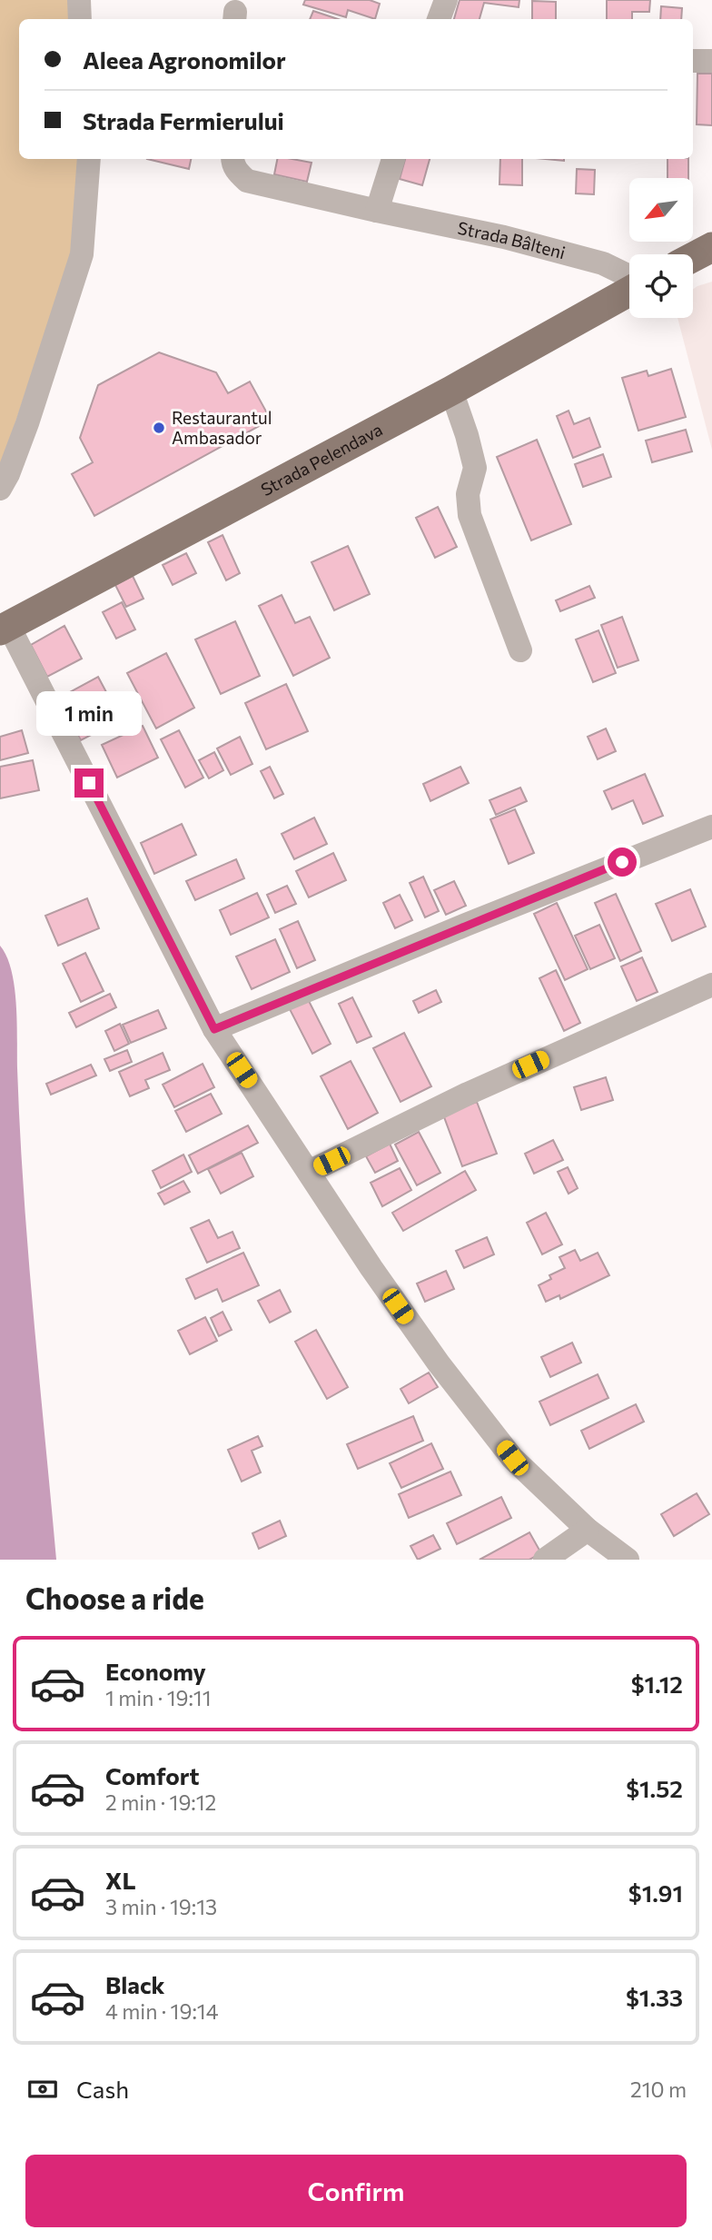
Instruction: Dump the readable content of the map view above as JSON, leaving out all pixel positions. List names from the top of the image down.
{
  "streets": {
    "main road": ["Strada Pelendava"],
    "street": ["Strada Bâlteni"]
  },
  "places": ["Restaurantul Ambasador"],
  "north": "bottom left",
  "page": {
    "banner": ["Aleea Agronomilor", "Strada Fermierului"],
    "bubble": "1 min",
    "heading": "Choose a ride",
    "list": [
      {
        "name": "Economy",
        "note": "1 min · 19:11",
        "value": "$1.12"
      },
      {
        "name": "Comfort",
        "note": "2 min · 19:12",
        "value": "$1.52"
      },
      {
        "name": "XL",
        "note": "3 min · 19:13",
        "value": "$1.91"
      },
      {
        "name": "Black",
        "note": "4 min · 19:14",
        "value": "$1.33"
      }
    ],
    "pay": ["Cash", "210 m"],
    "buttons": "Confirm"
  }
}
